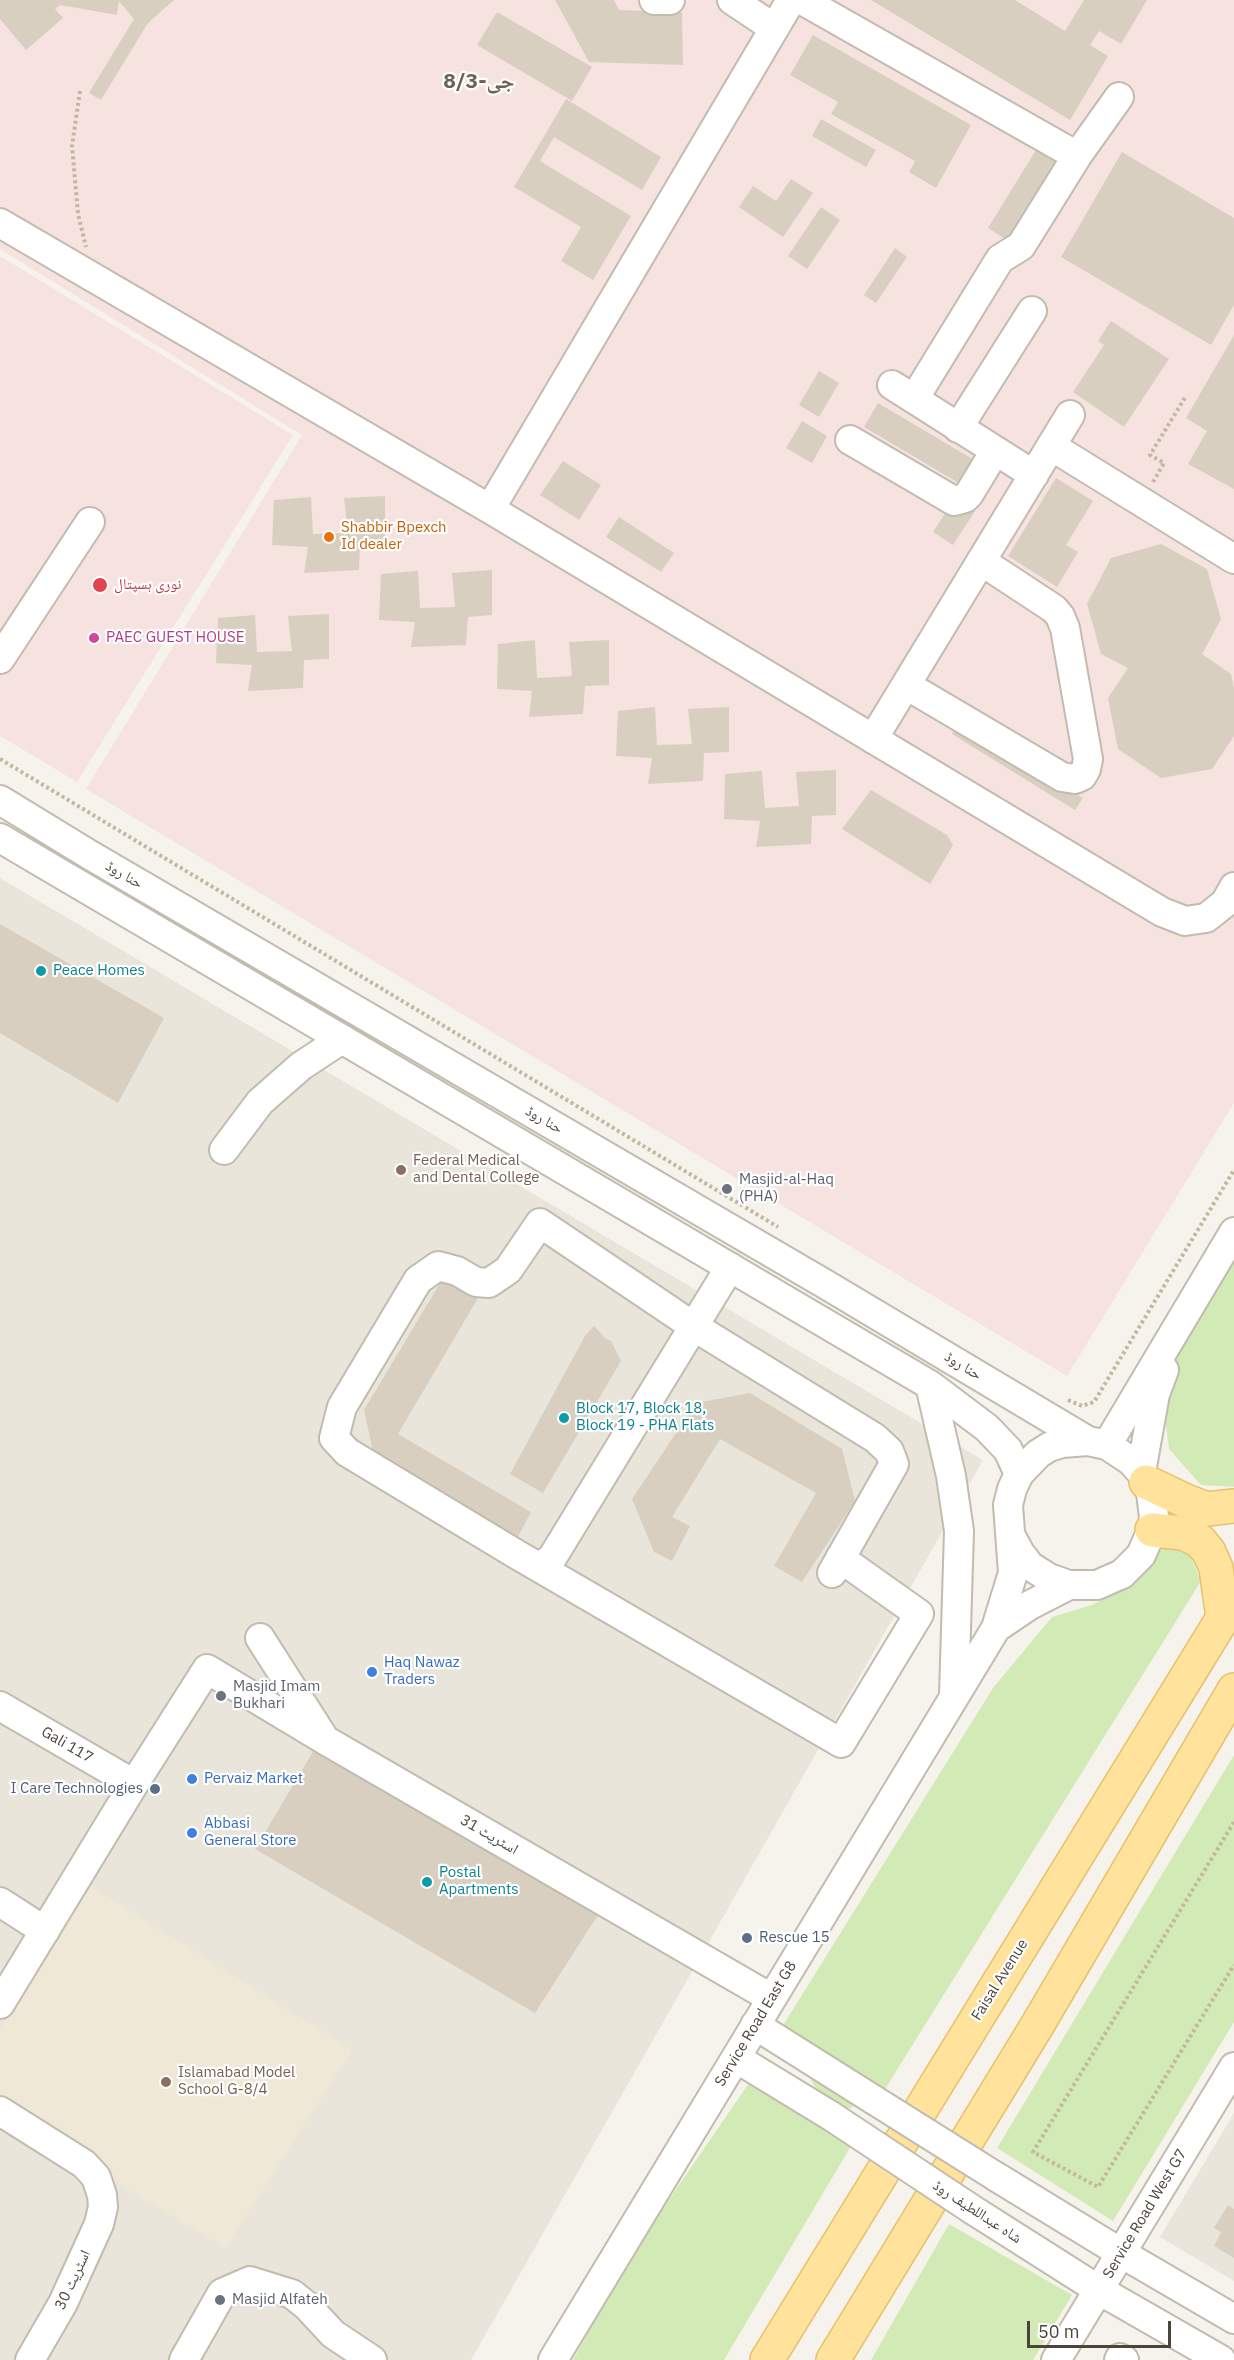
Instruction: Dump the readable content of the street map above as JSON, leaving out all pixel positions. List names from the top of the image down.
{
  "streets": {
    "main road": ["Faisal Avenue"],
    "street": [
      "حنا روڈ",
      "Gali 117",
      "اسٹریٹ 31",
      "Service Road East G8",
      "شاہ عبداللطیف روڈ",
      "Service Road West G7",
      "اسٹریٹ 30"
    ]
  },
  "crossings": [
    ["Gali 117", "اسٹریٹ 31"],
    ["اسٹریٹ 31", "Service Road East G8"],
    ["Service Road East G8", "شاہ عبداللطیف روڈ"],
    ["شاہ عبداللطیف روڈ", "Service Road West G7"]
  ],
  "districts": ["جی-8/3"],
  "places": [
    "Shabbir Bpexch Id dealer",
    "نوری ہسپتال",
    "PAEC GUEST HOUSE",
    "Peace Homes",
    "Federal Medical and Dental College",
    "Masjid-al-Haq (PHA)",
    "Block 17, Block 18, Block 19 - PHA Flats",
    "Haq Nawaz Traders",
    "Masjid Imam Bukhari",
    "Pervaiz Market",
    "I Care Technologies",
    "Abbasi General Store",
    "Postal Apartments",
    "Rescue 15",
    "Islamabad Model School G-8/4",
    "Masjid Alfateh"
  ],
  "scale_bar": "50 m"
}
